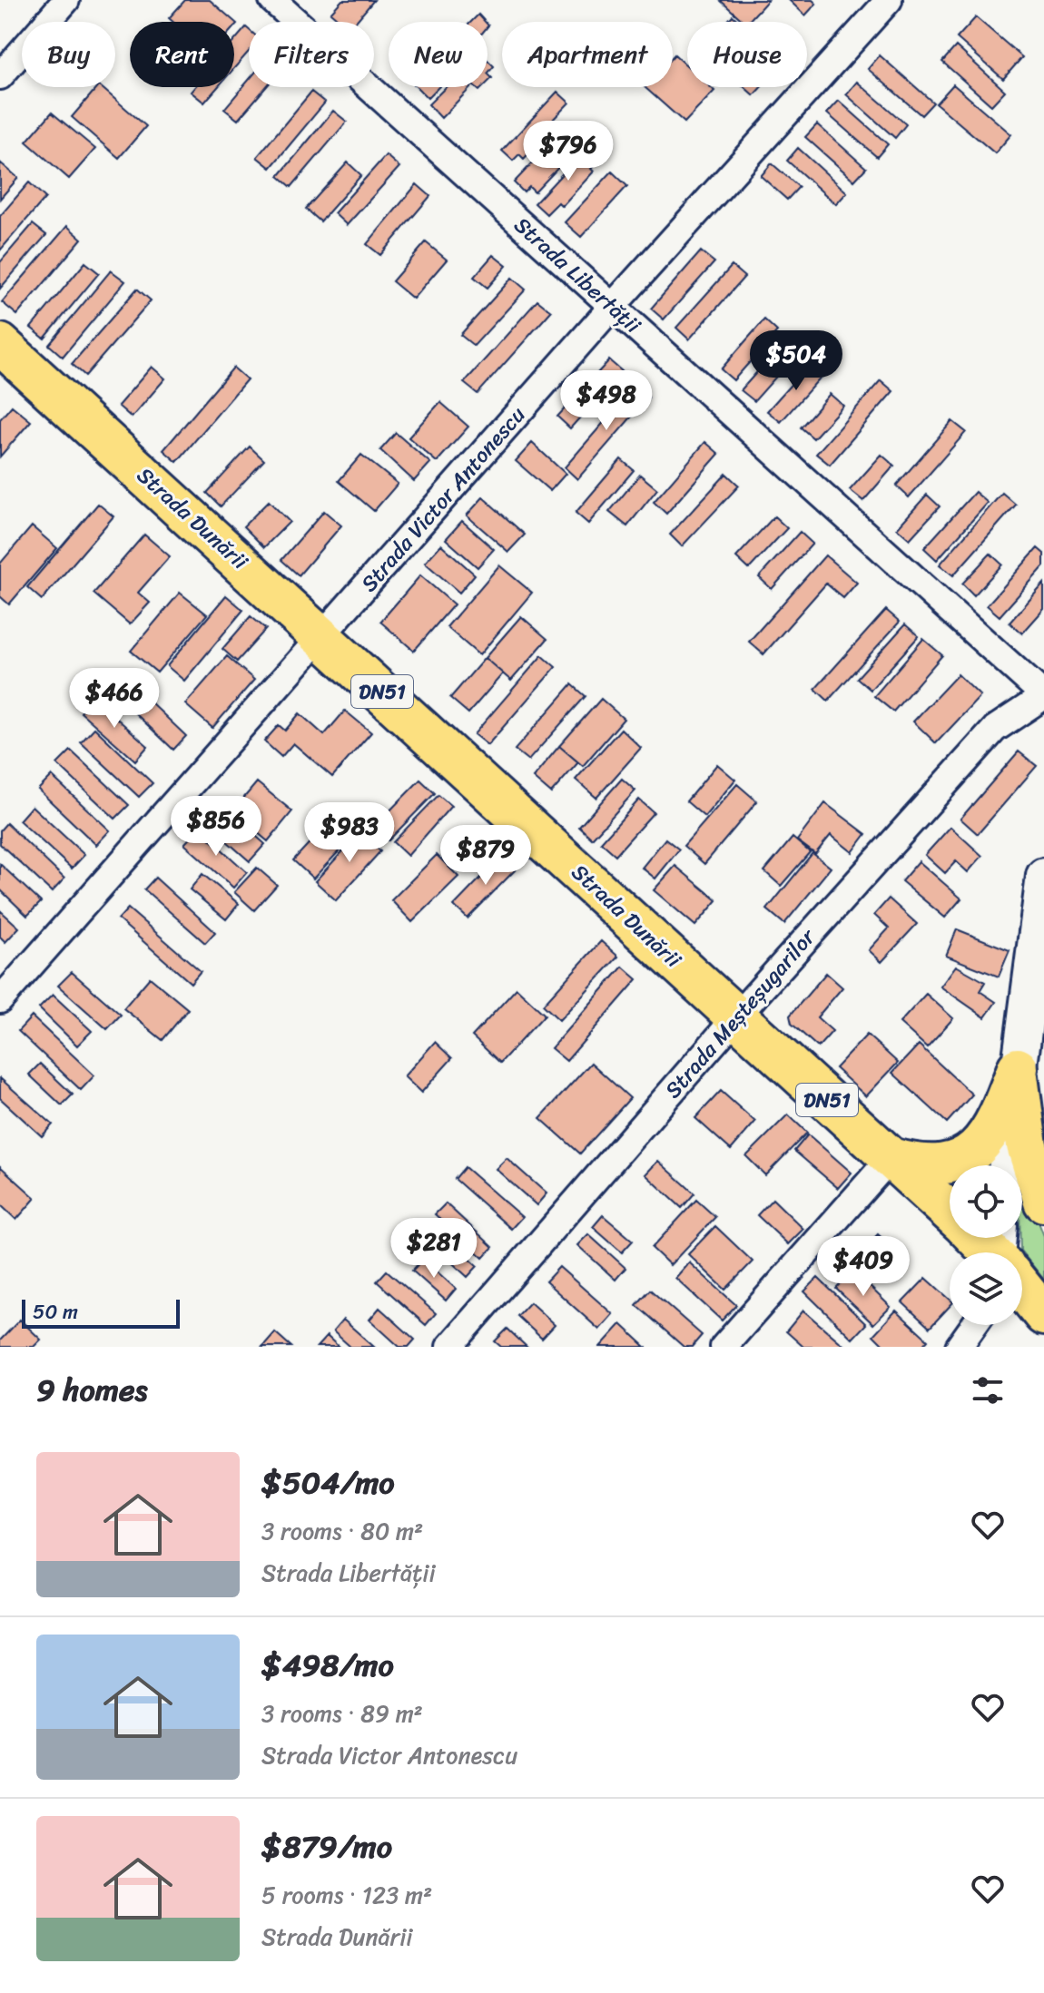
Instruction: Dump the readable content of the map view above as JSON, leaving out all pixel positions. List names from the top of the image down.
{
  "streets": {
    "main road": ["Strada Dunării", "DN51"],
    "street": ["Strada Libertății", "Strada Victor Antonescu", "Strada Meșteșugarilor"]
  },
  "crossings": [
    ["Strada Libertății", "Strada Victor Antonescu"],
    ["Strada Libertății", "Strada Meșteșugarilor"],
    ["Strada Victor Antonescu", "Strada Dunării"],
    ["Strada Dunării", "Strada Meșteșugarilor"]
  ],
  "scale_bar": "50 m",
  "page": {
    "chip": [
      "Buy",
      "Rent",
      "Filters",
      "New",
      "Apartment",
      "House"
    ],
    "price": [
      "$796",
      "$504",
      "$498",
      "$466",
      "$856",
      "$983",
      "$879",
      "$281",
      "$409"
    ],
    "scale": "50 m",
    "heading": "9 homes",
    "list": [
      {
        "name": "$504/mo",
        "note": "3 rooms · 80 m² · Strada Libertății"
      },
      {
        "name": "$498/mo",
        "note": "3 rooms · 89 m² · Strada Victor Antonescu"
      },
      {
        "name": "$879/mo",
        "note": "5 rooms · 123 m² · Strada Dunării"
      }
    ]
  }
}
